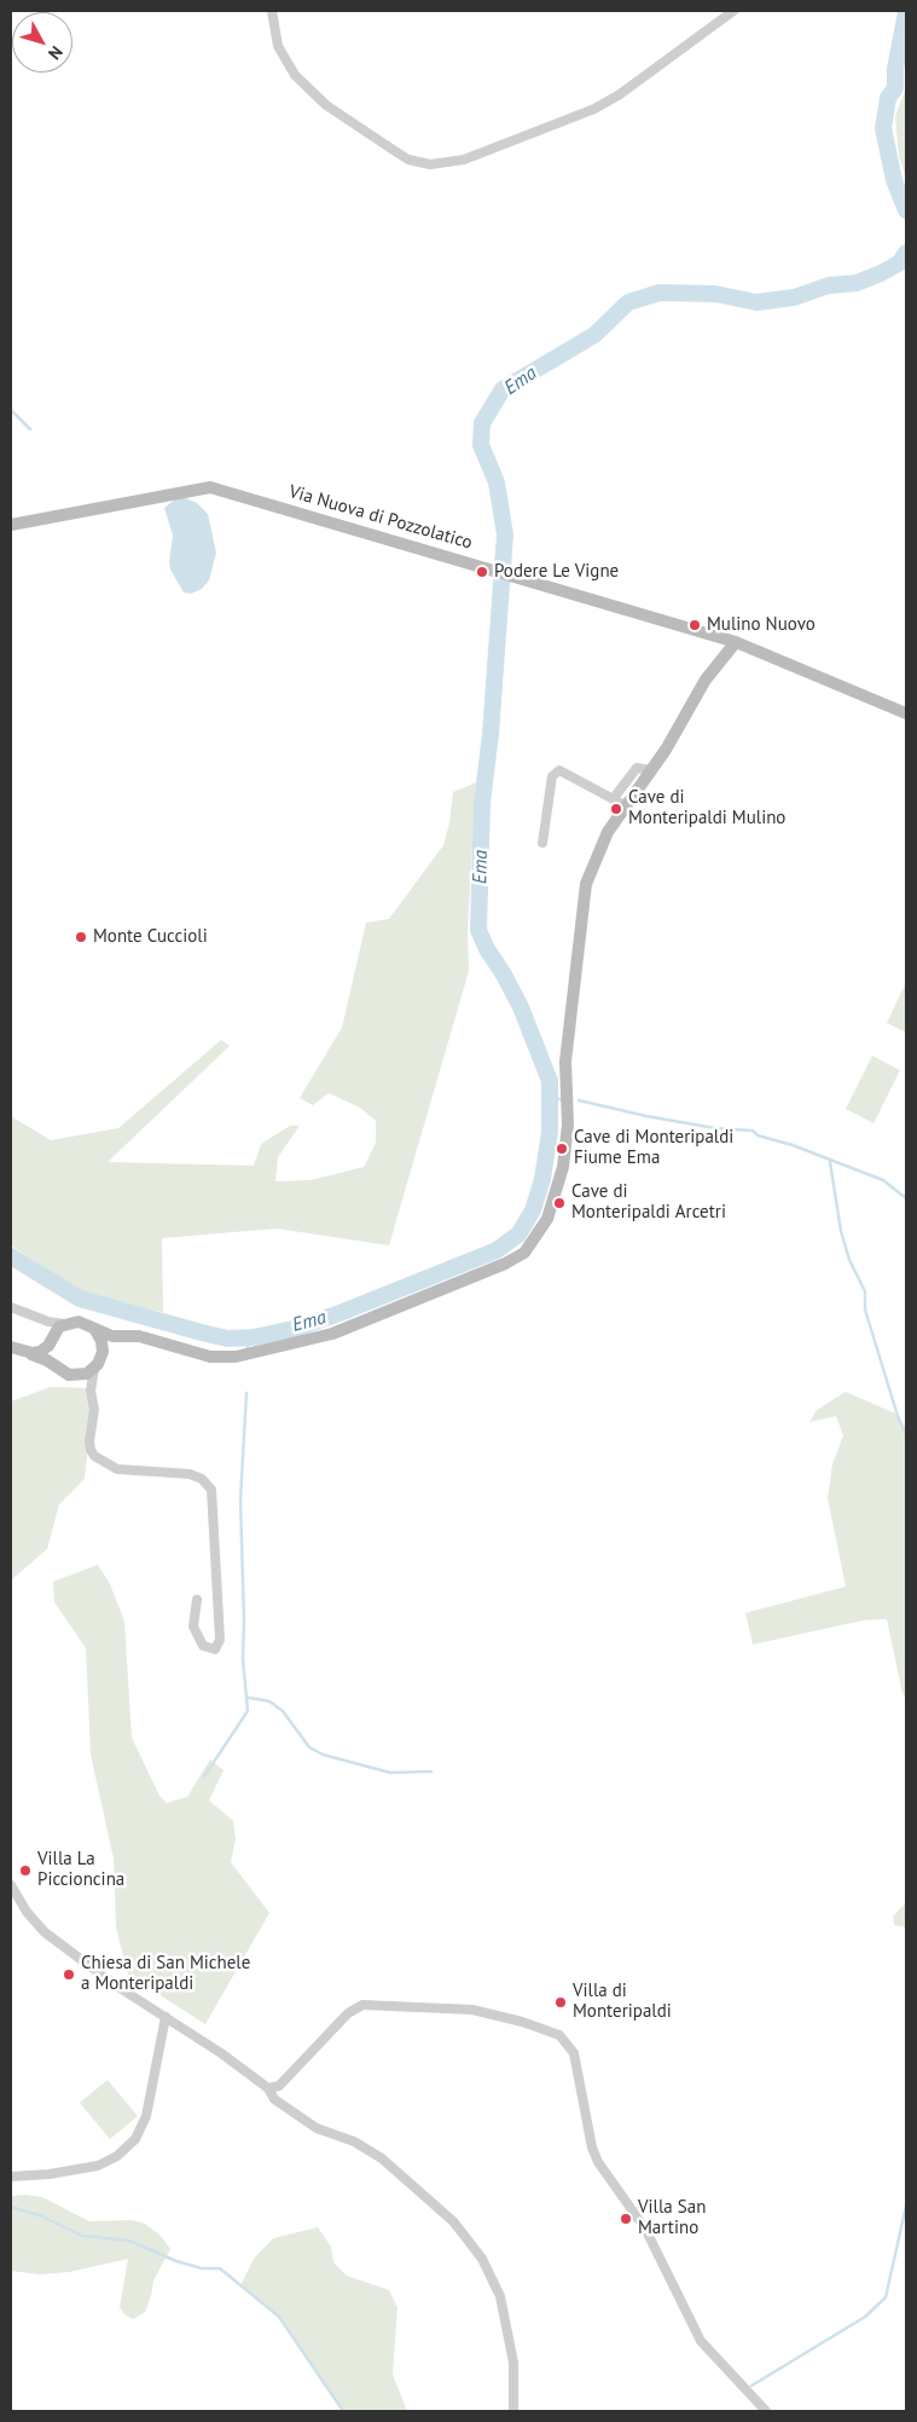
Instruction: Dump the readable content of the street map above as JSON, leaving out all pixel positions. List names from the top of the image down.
{
  "streets": {
    "street": ["Via Nuova di Pozzolatico"]
  },
  "water": ["Ema"],
  "places": [
    "Podere Le Vigne",
    "Mulino Nuovo",
    "Cave di Monteripaldi Mulino",
    "Monte Cuccioli",
    "Cave di Monteripaldi Fiume Ema",
    "Cave di Monteripaldi Arcetri",
    "Villa La Piccioncina",
    "Chiesa di San Michele a Monteripaldi",
    "Villa di Monteripaldi",
    "Villa San Martino"
  ],
  "north": "bottom right"
}
